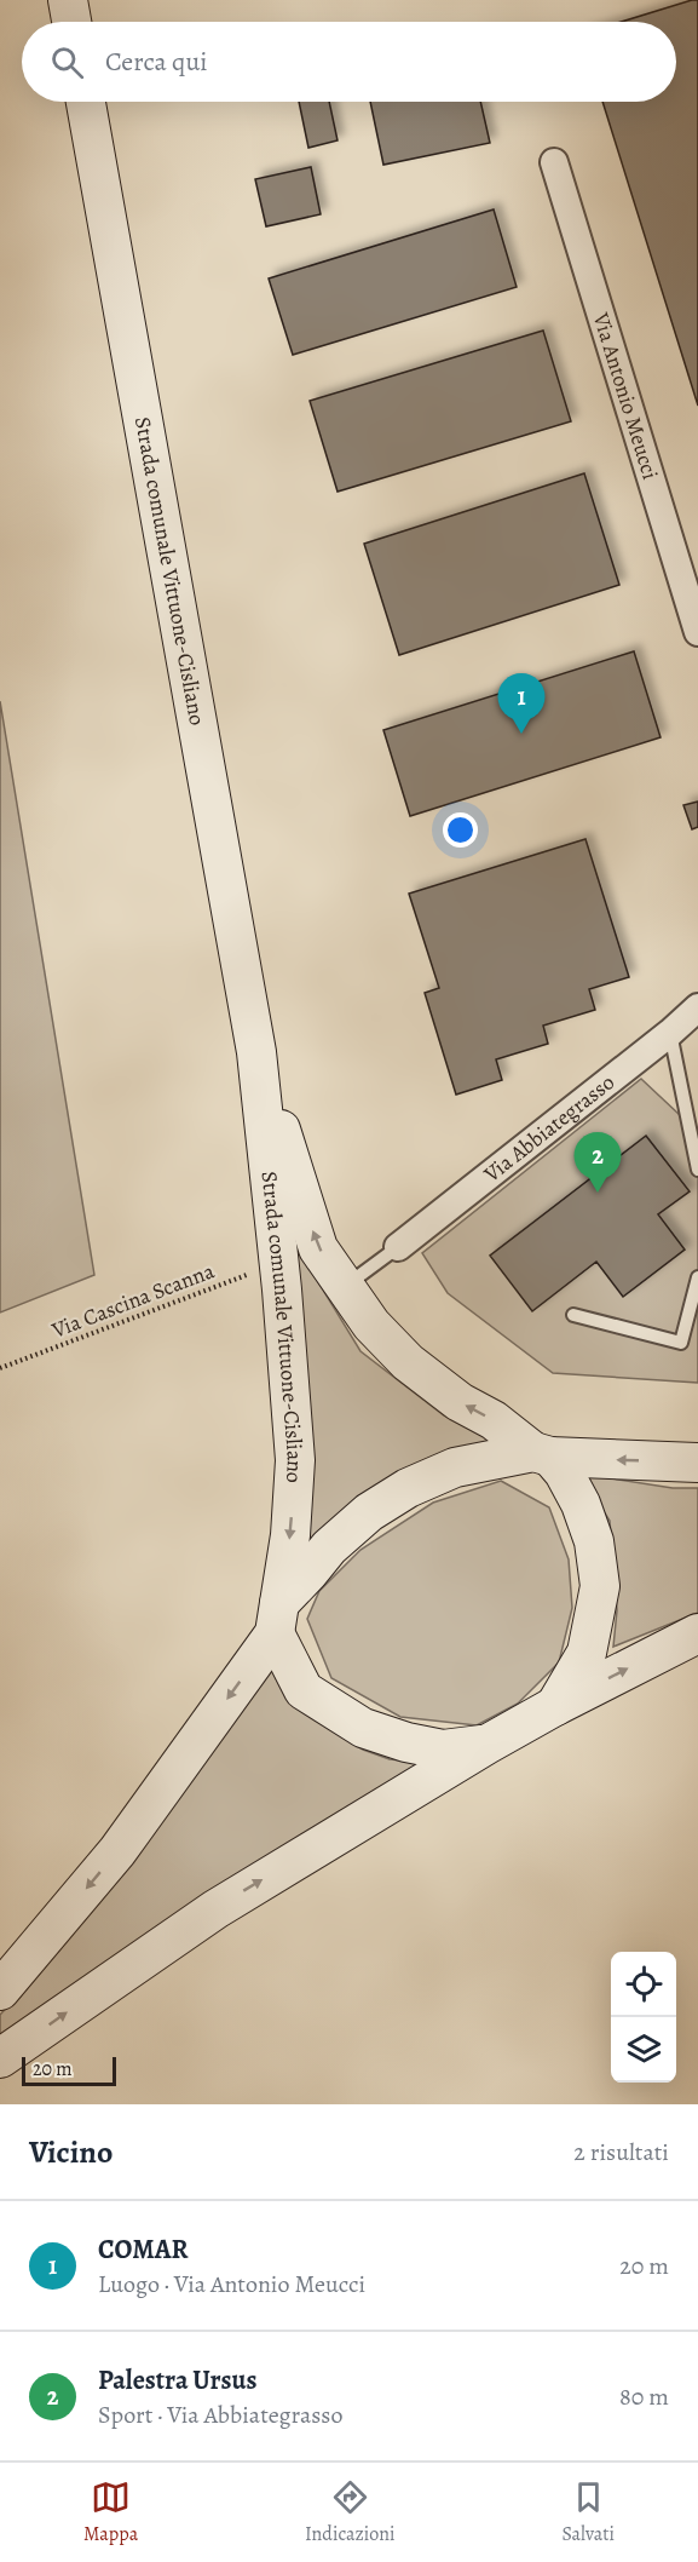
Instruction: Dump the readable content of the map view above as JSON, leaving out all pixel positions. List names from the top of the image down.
{
  "streets": {
    "main road": ["Strada comunale Vittuone-Cisliano"],
    "street": ["Via Antonio Meucci", "Via Abbiategrasso"],
    "path": ["Via Cascina Scanna"]
  },
  "crossings": [
    ["Strada comunale Vittuone-Cisliano", "Via Cascina Scanna"]
  ],
  "scale_bar": "20 m",
  "page": {
    "search": "Cerca qui",
    "pins": ["1", "2"],
    "scale": "20 m",
    "heading": ["Vicino", "2 risultati"],
    "list": [
      {
        "mark": "1",
        "name": "COMAR",
        "note": "Luogo · Via Antonio Meucci",
        "value": "20 m"
      },
      {
        "mark": "2",
        "name": "Palestra Ursus",
        "note": "Sport · Via Abbiategrasso",
        "value": "80 m"
      }
    ],
    "nav": ["Mappa", "Indicazioni", "Salvati"]
  }
}
